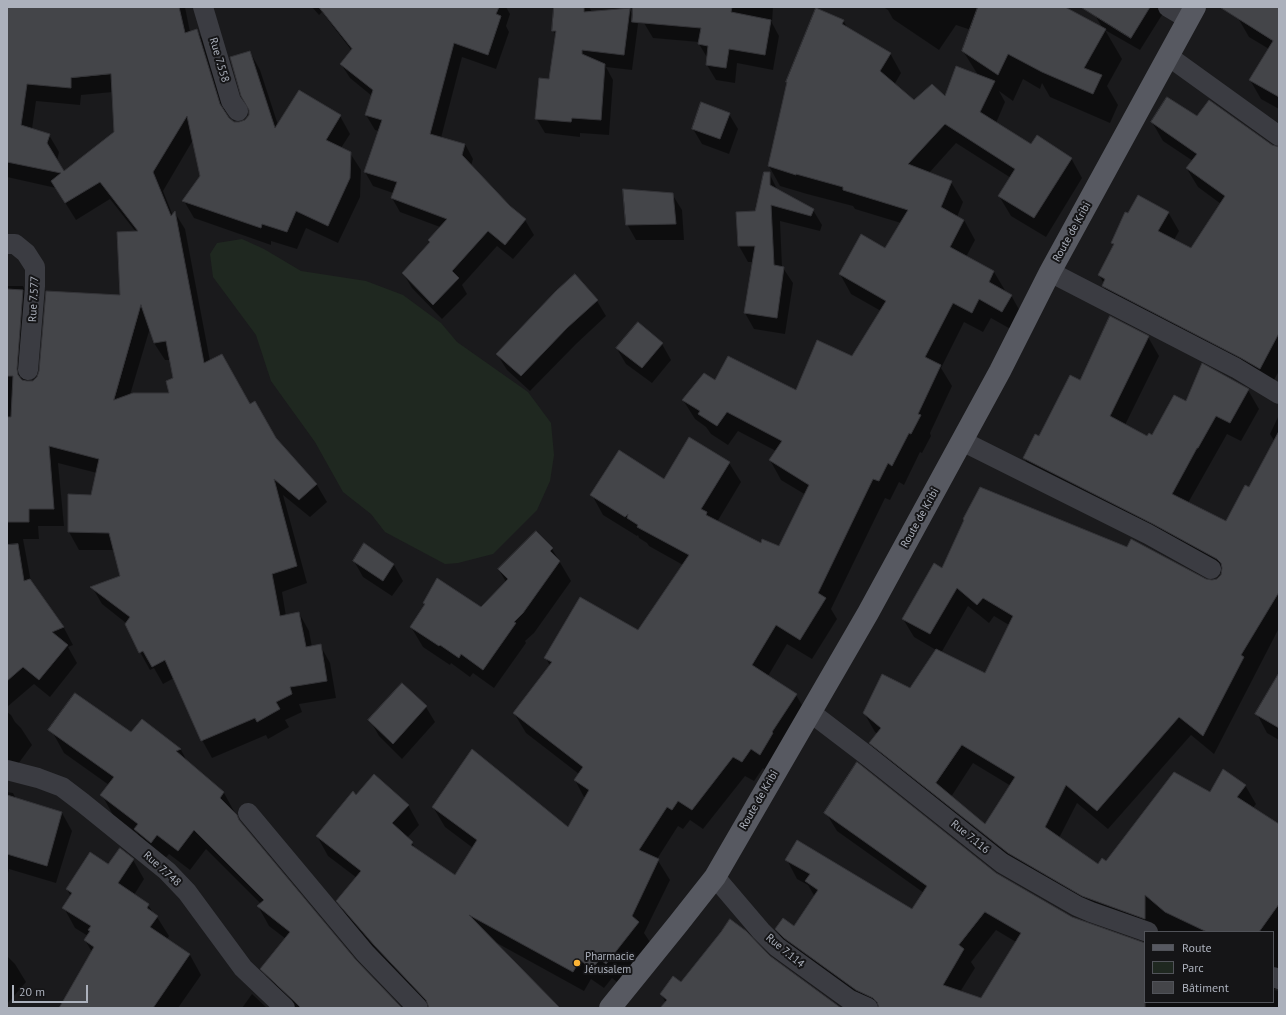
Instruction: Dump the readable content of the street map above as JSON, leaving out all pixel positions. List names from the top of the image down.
{
  "streets": {
    "main road": ["Route de Kribi"],
    "street": [
      "Rue 7.558",
      "Rue 7.577",
      "Rue 7.116",
      "Rue 7.748",
      "Rue 7.114"
    ]
  },
  "crossings": [
    ["Route de Kribi", "Rue 7.116"],
    ["Route de Kribi", "Rue 7.114"]
  ],
  "places": ["Pharmacie Jérusalem"],
  "legend": ["Route", "Parc", "Bâtiment"],
  "scale_bar": "20 m"
}
